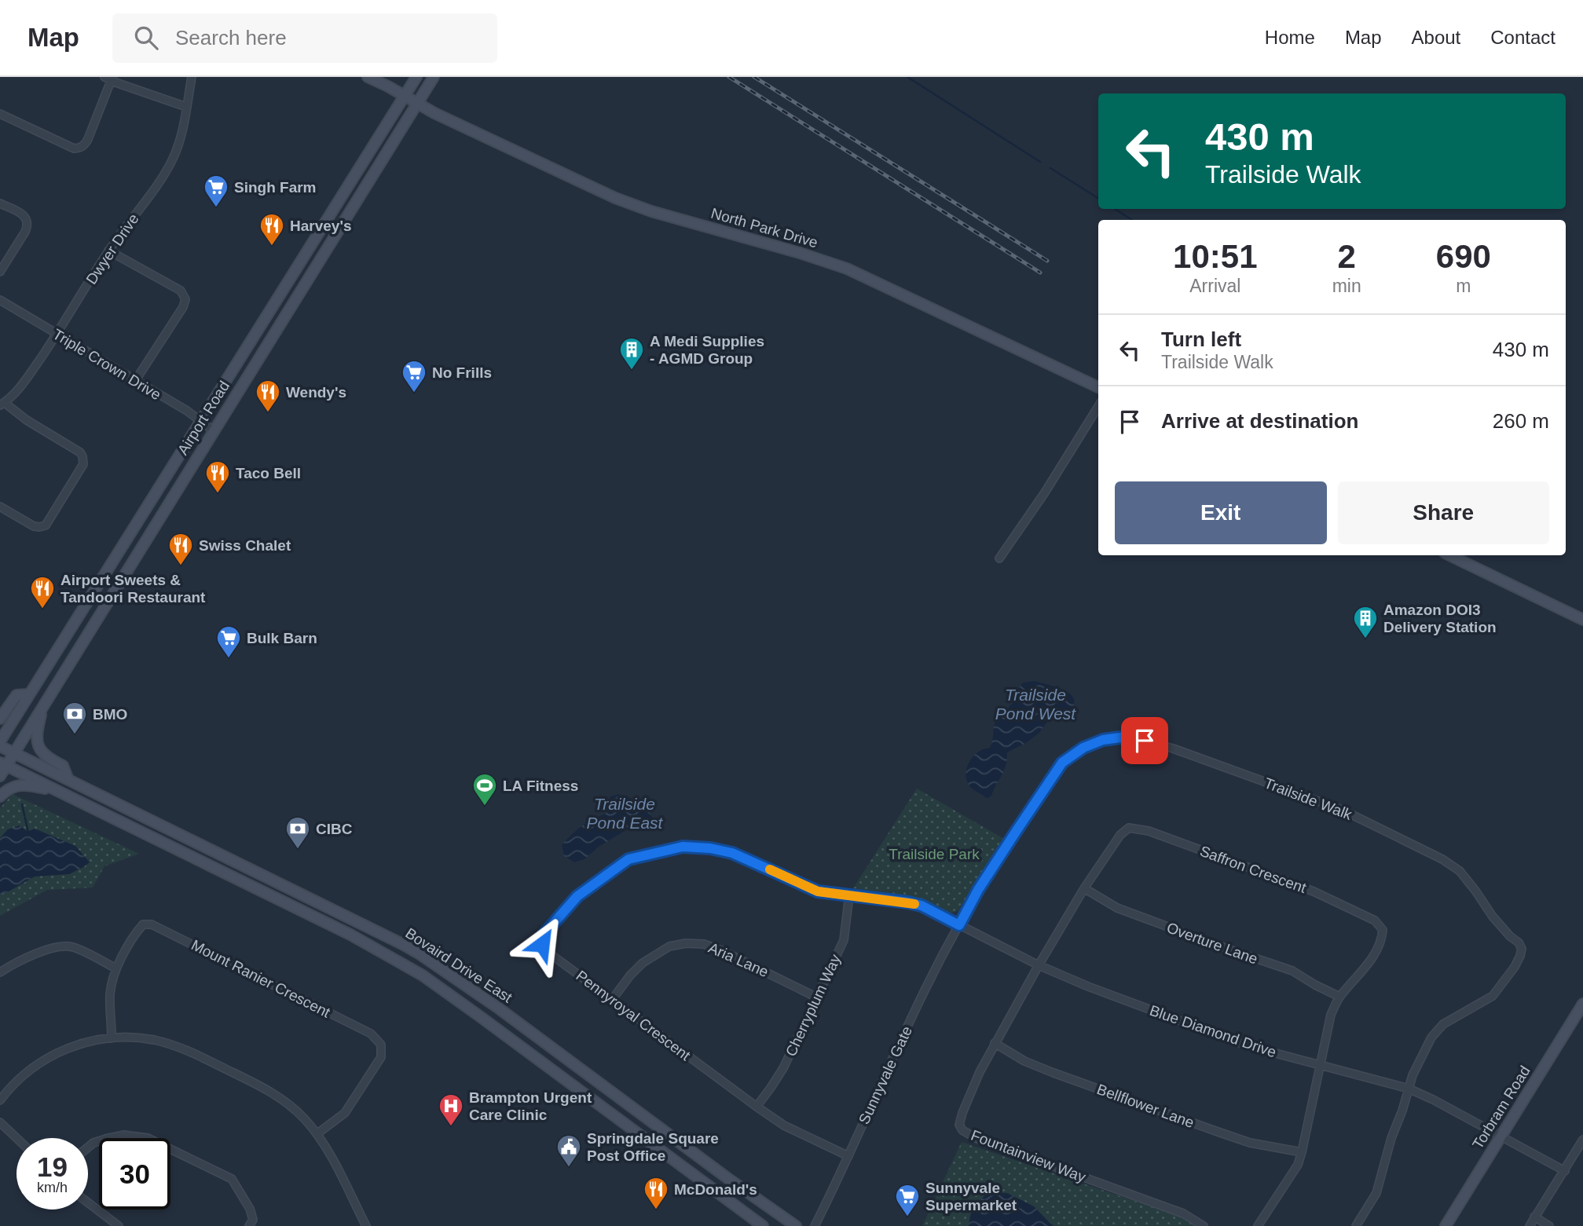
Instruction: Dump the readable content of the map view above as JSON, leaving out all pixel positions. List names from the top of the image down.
{
  "streets": {
    "main road": [
      "North Park Drive",
      "Airport Road",
      "Bovaird Drive East",
      "Torbram Road"
    ],
    "street": [
      "Dwyer Drive",
      "Triple Crown Drive",
      "Trailside Walk",
      "Saffron Crescent",
      "Overture Lane",
      "Aria Lane",
      "Mount Ranier Crescent",
      "Cherryplum Way",
      "Pennyroyal Crescent",
      "Blue Diamond Drive",
      "Sunnyvale Gate",
      "Bellflower Lane",
      "Fountainview Way"
    ]
  },
  "crossings": [
    ["North Park Drive", "Airport Road"],
    ["Dwyer Drive", "Triple Crown Drive"],
    ["Triple Crown Drive", "Airport Road"],
    ["Airport Road", "Bovaird Drive East"],
    ["Trailside Walk", "Pennyroyal Crescent"],
    ["Trailside Walk", "Blue Diamond Drive"],
    ["Trailside Walk", "Sunnyvale Gate"],
    ["Saffron Crescent", "Overture Lane"],
    ["Saffron Crescent", "Blue Diamond Drive"],
    ["Saffron Crescent", "Bellflower Lane"],
    ["Saffron Crescent", "Fountainview Way"],
    ["Aria Lane", "Cherryplum Way"],
    ["Aria Lane", "Pennyroyal Crescent"],
    ["Cherryplum Way", "Pennyroyal Crescent"],
    ["Pennyroyal Crescent", "Blue Diamond Drive"],
    ["Pennyroyal Crescent", "Sunnyvale Gate"],
    ["Blue Diamond Drive", "Sunnyvale Gate"],
    ["Blue Diamond Drive", "Torbram Road"],
    ["Blue Diamond Drive", "Fountainview Way"],
    ["Bellflower Lane", "Fountainview Way"]
  ],
  "water": ["Trailside Pond West", "Trailside Pond East"],
  "parks": ["Trailside Park"],
  "places": {
    "supermarket": [
      "Singh Farm",
      "No Frills",
      "Bulk Barn",
      "Sunnyvale Supermarket"
    ],
    "restaurant": [
      "Harvey's",
      "Wendy's",
      "Taco Bell",
      "Swiss Chalet",
      "Airport Sweets & Tandoori Restaurant",
      "McDonald's"
    ],
    "building": ["A Medi Supplies - AGMD Group", "Amazon DOI3 Delivery Station"],
    "bank": ["BMO", "CIBC"],
    "sports": ["LA Fitness"],
    "hospital": ["Brampton Urgent Care Clinic"],
    "public building": ["Springdale Square Post Office"]
  },
  "page": {
    "header": "Map",
    "search": "Search here",
    "nav": [
      "Home",
      "Map",
      "About",
      "Contact"
    ],
    "turn": ["430 m", "Trailside Walk"],
    "eta": [
      "10:51",
      "Arrival",
      "2",
      "min",
      "690",
      "m"
    ],
    "list": [
      {
        "name": "Turn left",
        "note": "Trailside Walk",
        "value": "430 m"
      },
      {
        "name": "Arrive at destination",
        "value": "260 m"
      }
    ],
    "buttons": ["Exit", "Share"],
    "speed": "19 km/h",
    "limit": "30"
  }
}
